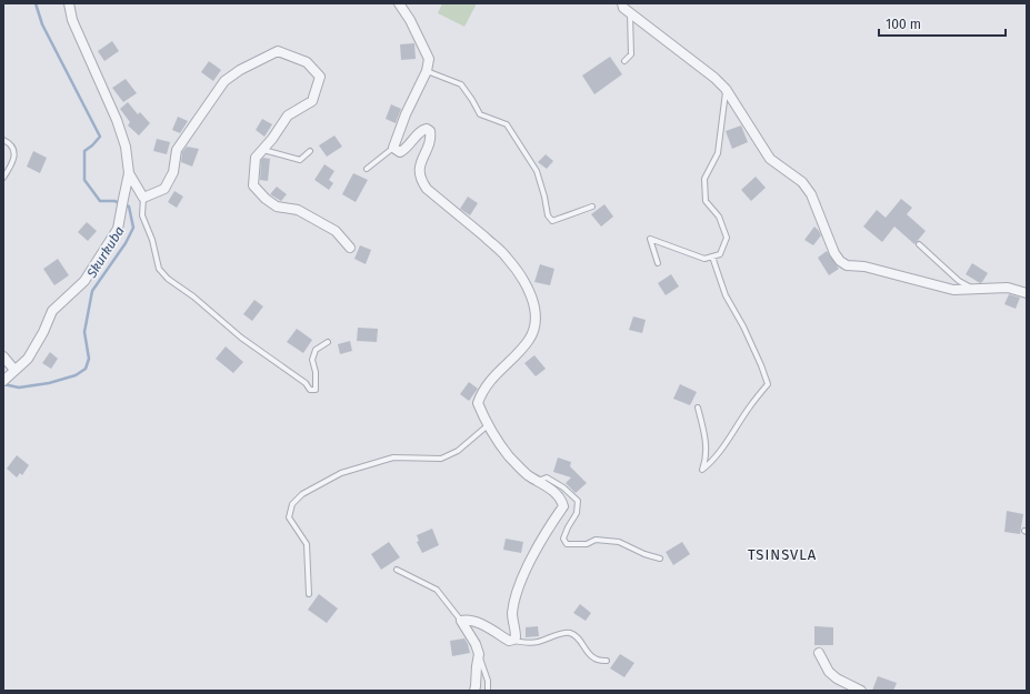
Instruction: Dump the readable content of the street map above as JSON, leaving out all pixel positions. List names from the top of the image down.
{
  "districts": ["TSINSVLA"],
  "water": ["Skurkuba"],
  "scale_bar": "100 m"
}
